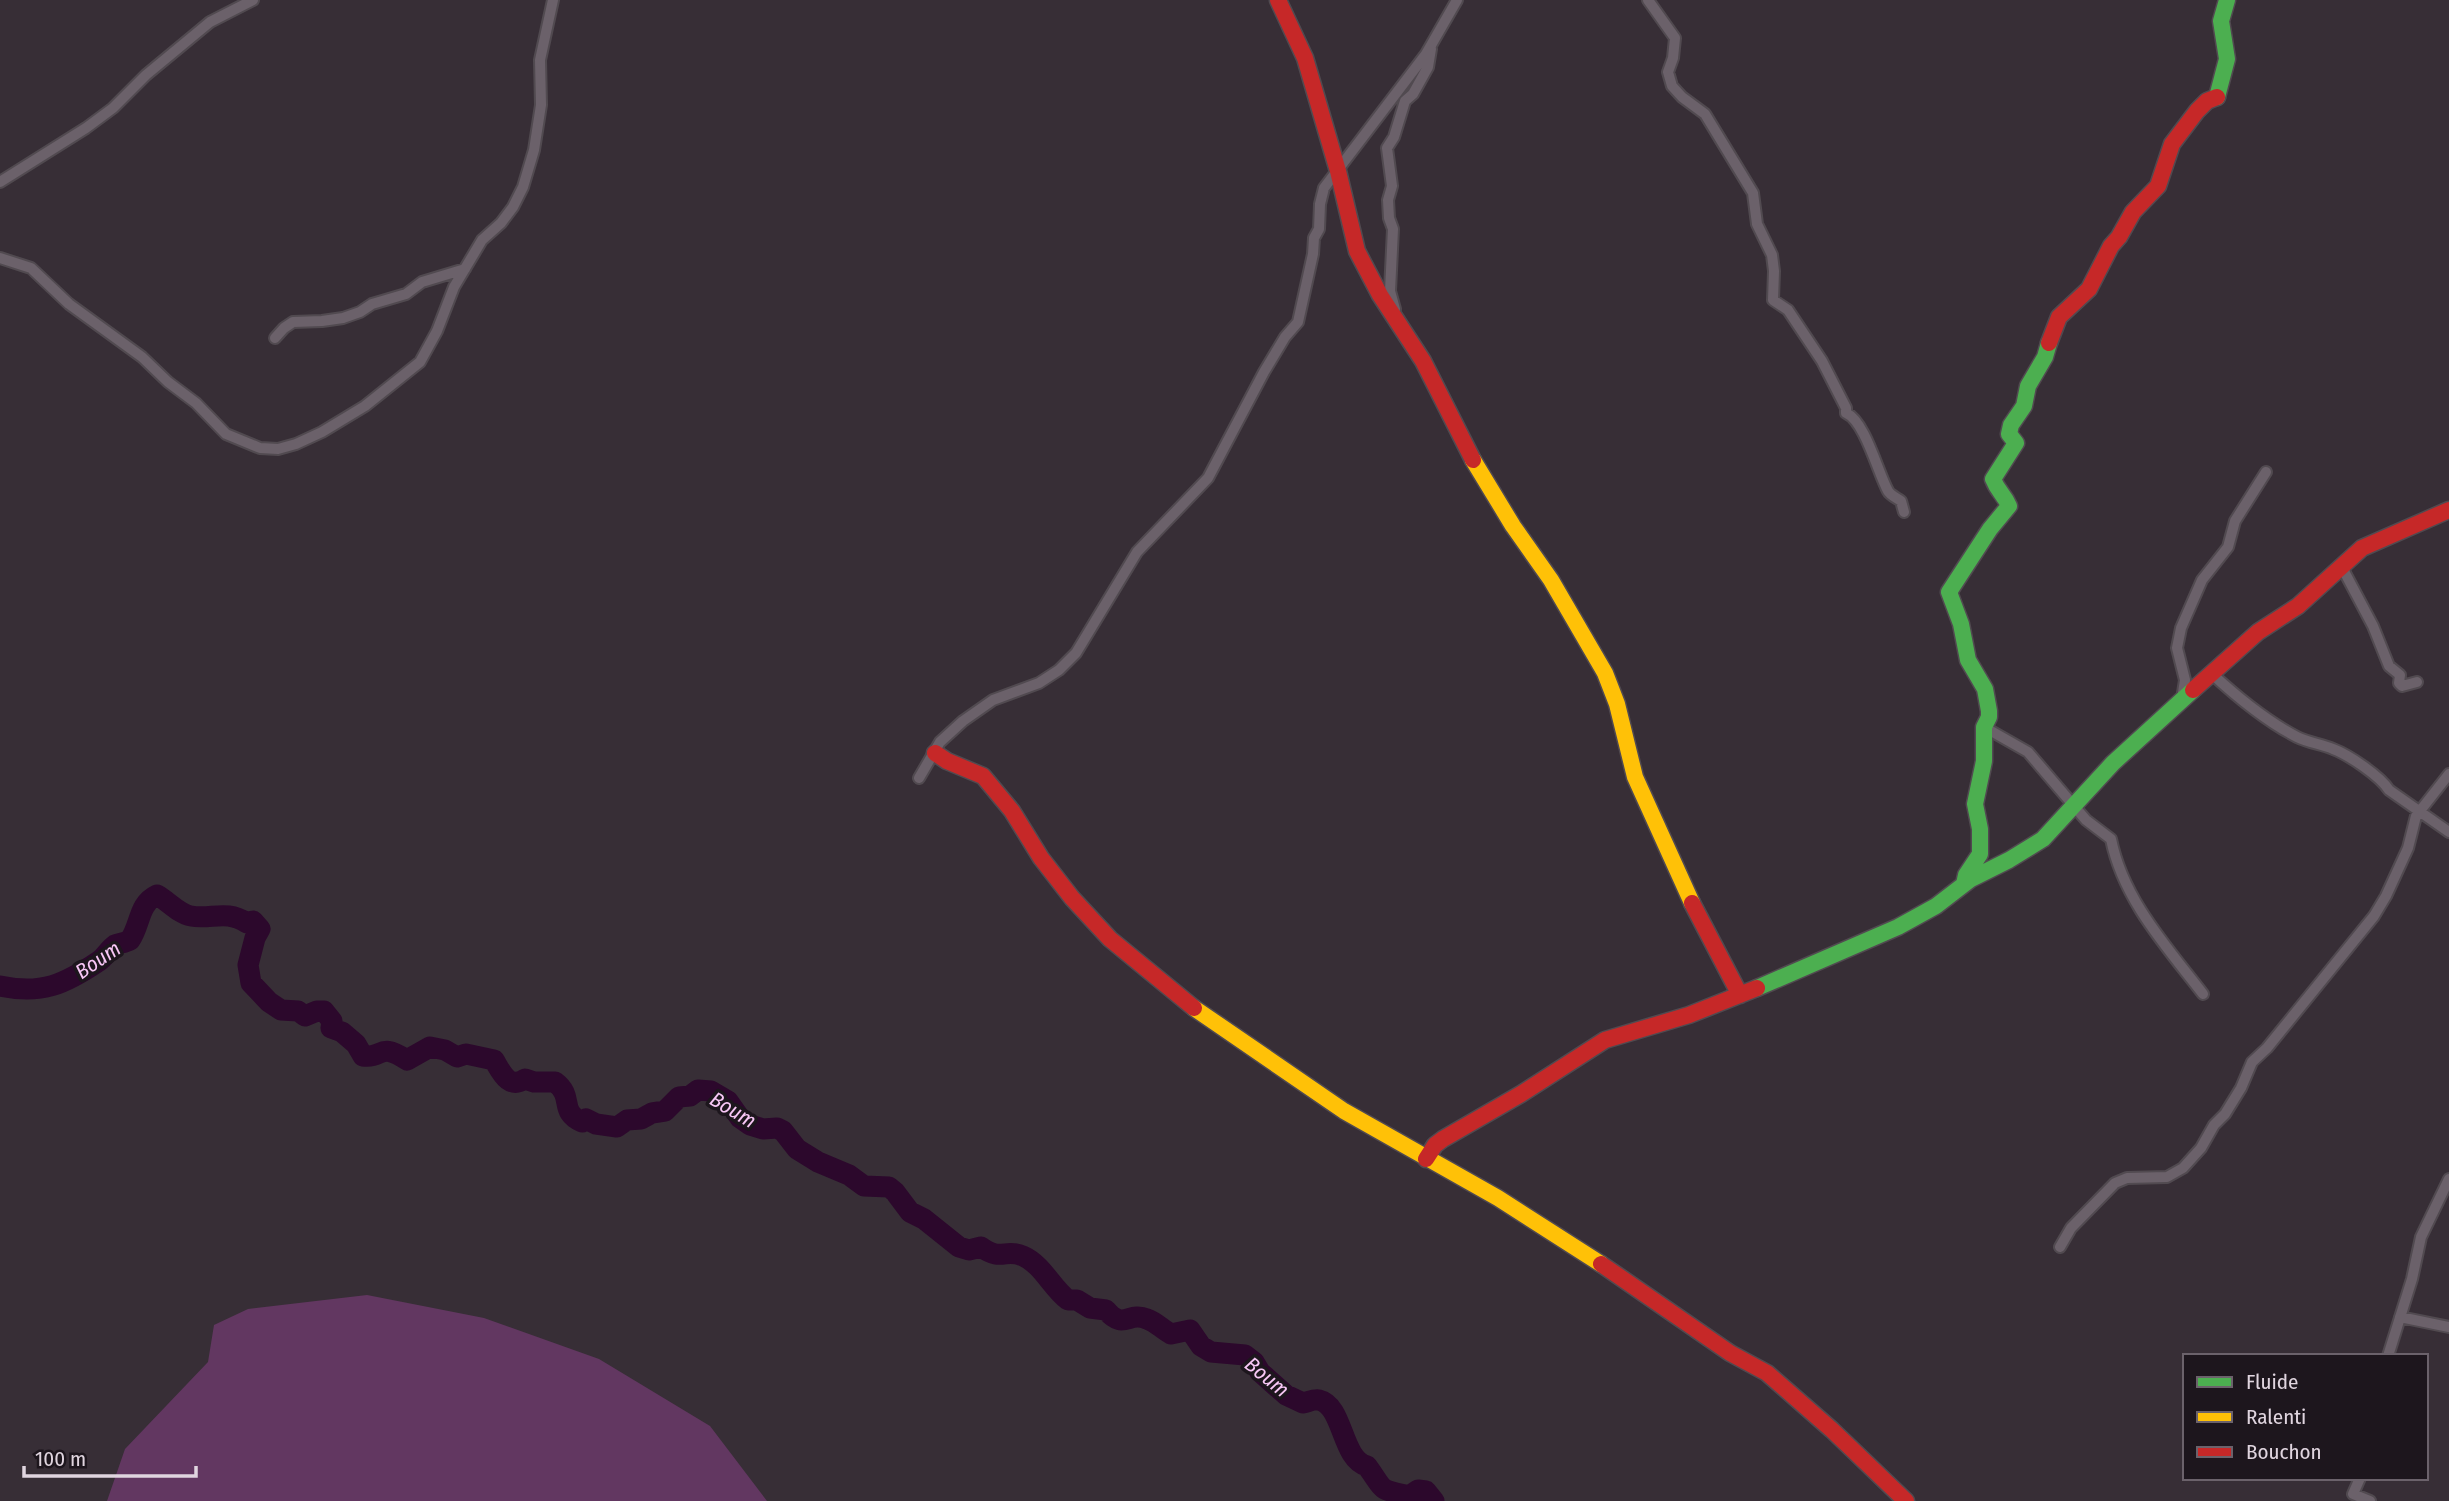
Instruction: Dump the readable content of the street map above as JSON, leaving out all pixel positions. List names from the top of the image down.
{
  "water": ["Boum"],
  "legend": ["Fluide", "Ralenti", "Bouchon"],
  "scale_bar": "100 m"
}
